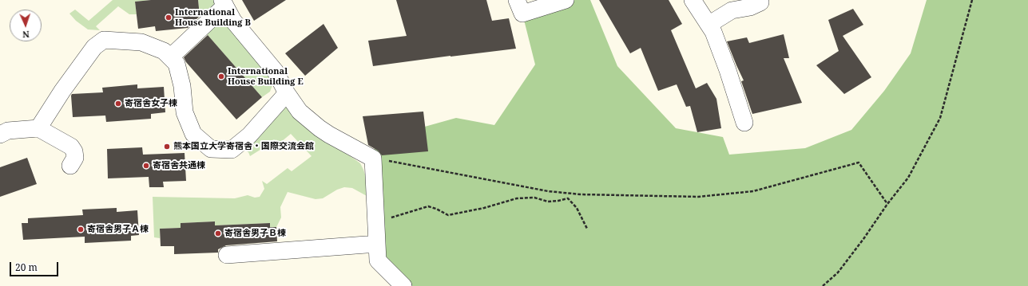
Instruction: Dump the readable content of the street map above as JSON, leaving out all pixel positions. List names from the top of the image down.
{
  "places": [
    "International House Building B",
    "International House Building E",
    "寄宿舎女子棟",
    "熊本国立大学寄宿舎・国際交流会館",
    "寄宿舎共通棟",
    "寄宿舎男子Ａ棟",
    "寄宿舎男子Ｂ棟"
  ],
  "scale_bar": "20 m",
  "north": "bottom"
}
